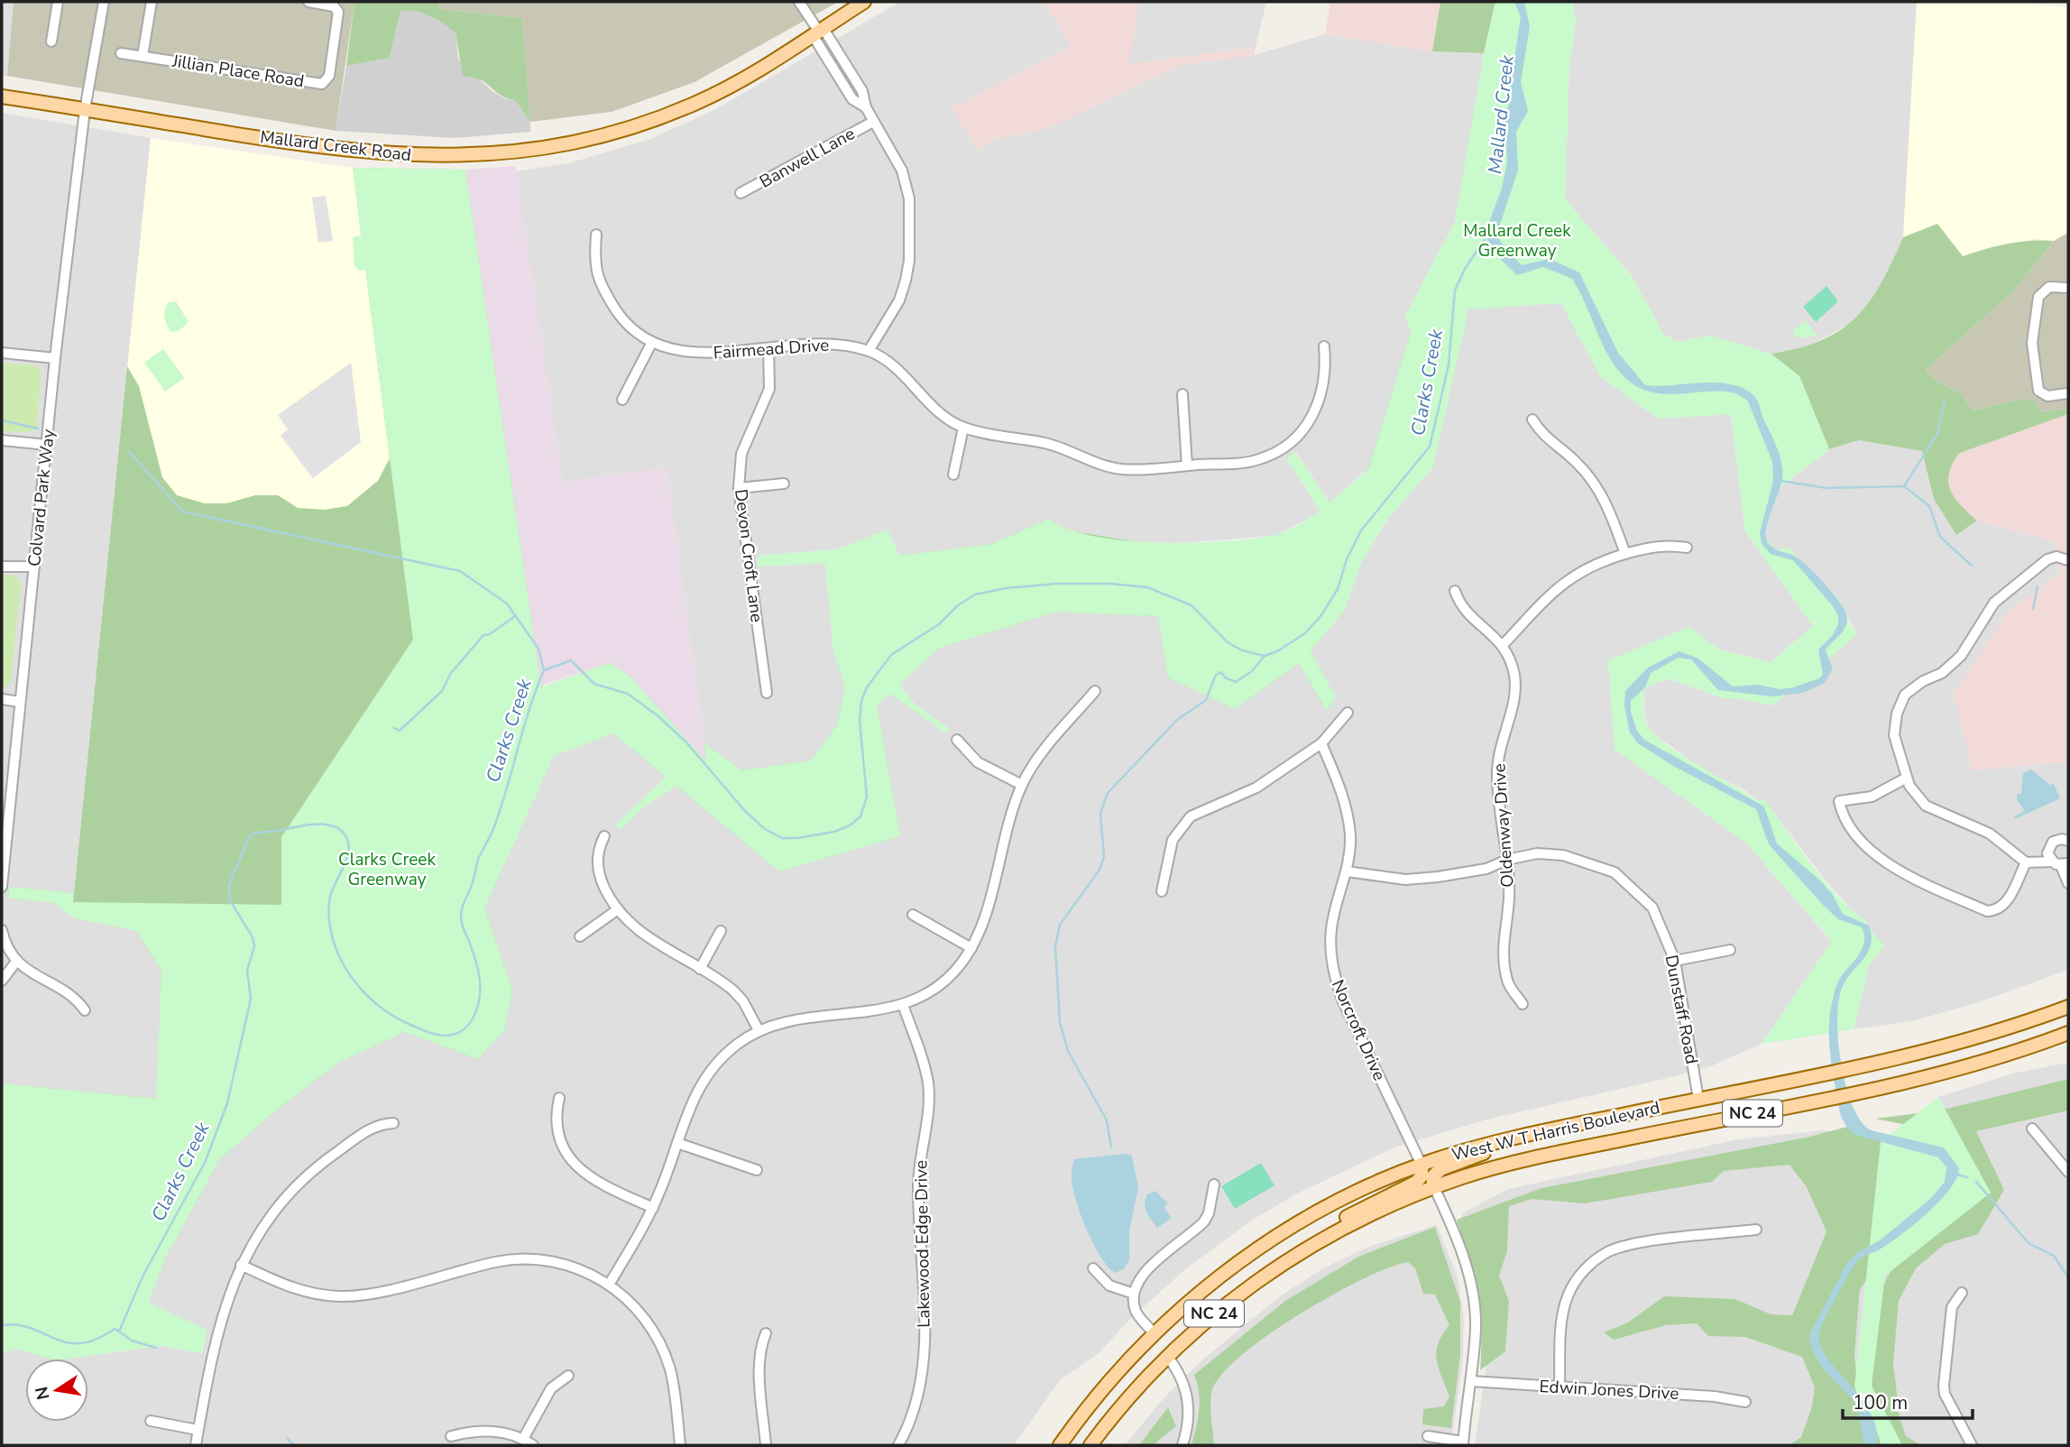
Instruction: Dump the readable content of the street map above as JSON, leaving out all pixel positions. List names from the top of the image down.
{
  "streets": {
    "main road": ["Mallard Creek Road", "NC 24", "West W T Harris Boulevard"],
    "street": [
      "Jillian Place Road",
      "Banwell Lane",
      "Fairmead Drive",
      "Colvard Park Way",
      "Devon Croft Lane",
      "Oldenway Drive",
      "Dunstaff Road",
      "Norcroft Drive",
      "Lakewood Edge Drive",
      "Edwin Jones Drive"
    ]
  },
  "crossings": [
    ["Mallard Creek Road", "Colvard Park Way"],
    ["Fairmead Drive", "Devon Croft Lane"],
    ["Oldenway Drive", "Dunstaff Road"],
    ["Dunstaff Road", "Norcroft Drive"],
    ["Dunstaff Road", "West W T Harris Boulevard"],
    ["Norcroft Drive", "West W T Harris Boulevard"]
  ],
  "water": ["Mallard Creek", "Clarks Creek"],
  "parks": ["Mallard Creek Greenway", "Clarks Creek Greenway"],
  "scale_bar": "100 m",
  "north": "left"
}
